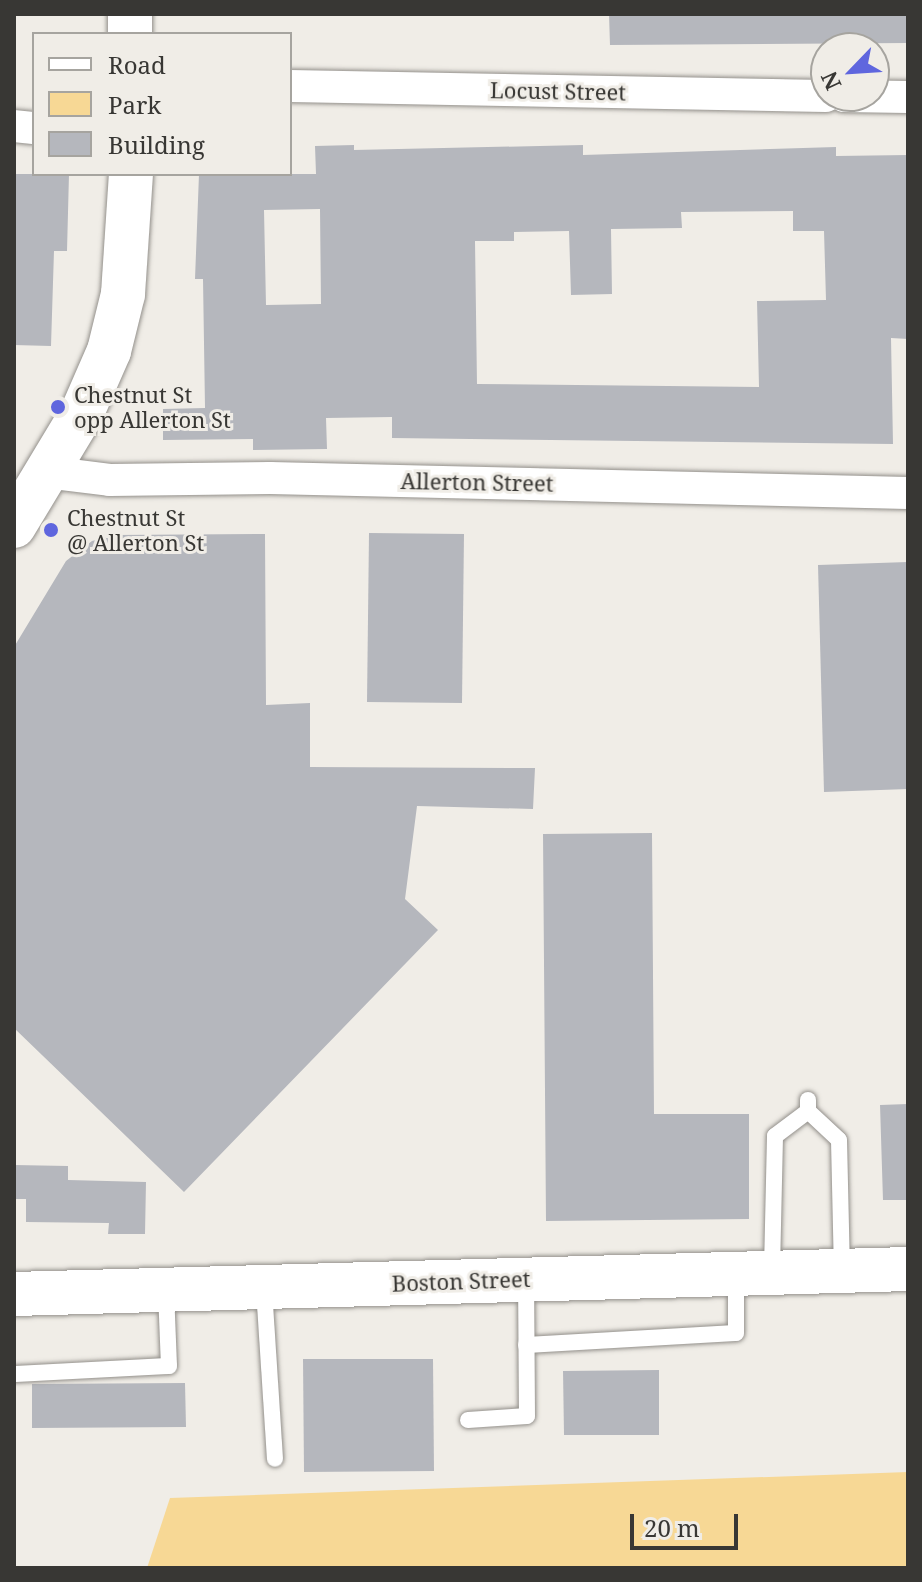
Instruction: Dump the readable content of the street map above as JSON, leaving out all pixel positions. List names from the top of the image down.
{
  "streets": {
    "main road": ["Boston Street"],
    "street": ["Locust Street", "Allerton Street"]
  },
  "places": ["Chestnut St opp Allerton St", "Chestnut St @ Allerton St"],
  "legend": ["Road", "Park", "Building"],
  "scale_bar": "20 m",
  "north": "bottom left"
}
